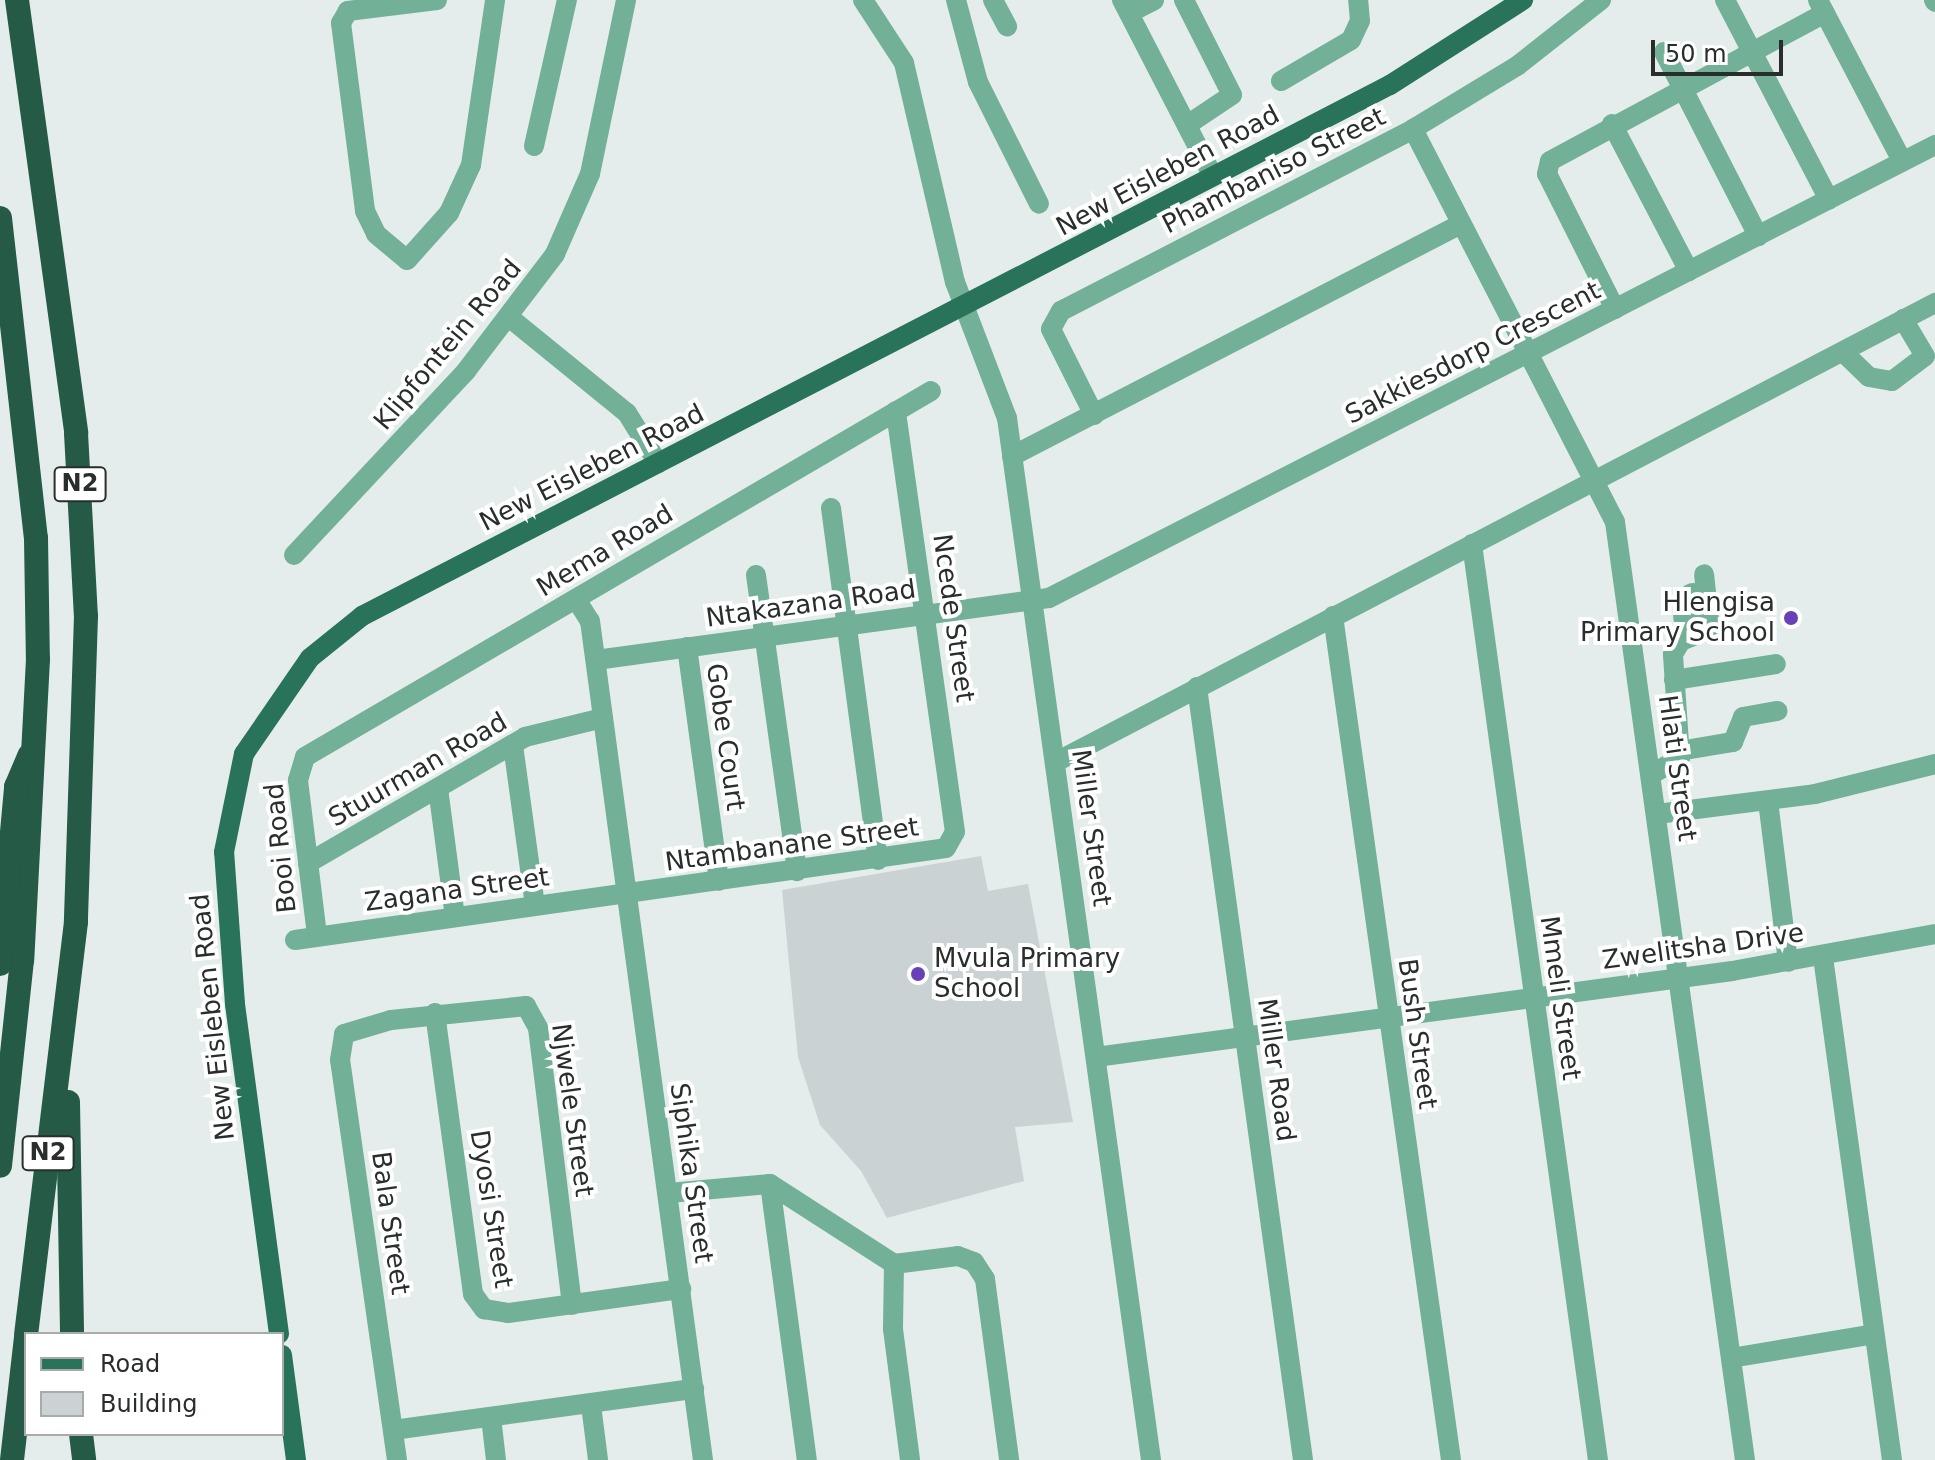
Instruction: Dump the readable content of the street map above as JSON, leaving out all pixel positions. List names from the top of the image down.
{
  "streets": {
    "highway": ["N2"],
    "main road": ["New Eisleben Road"],
    "street": [
      "Phambaniso Street",
      "Klipfontein Road",
      "Sakkiesdorp Crescent",
      "Mema Road",
      "Ntakazana Road",
      "Ncede Street",
      "Gobe Court",
      "Hlati Street",
      "Stuurman Road",
      "Miller Street",
      "Ntambanane Street",
      "Booi Road",
      "Zagana Street",
      "Zwelitsha Drive",
      "Mmeli Street",
      "Bush Street",
      "Miller Road",
      "Njwele Street",
      "Siphika Street",
      "Dyosi Street",
      "Bala Street"
    ]
  },
  "crossings": [
    ["New Eisleben Road", "Miller Street"],
    ["Phambaniso Street", "Hlati Street"],
    ["Sakkiesdorp Crescent", "Ntakazana Road"],
    ["Sakkiesdorp Crescent", "Hlati Street"],
    ["Sakkiesdorp Crescent", "Miller Street"],
    ["Mema Road", "Ncede Street"],
    ["Mema Road", "Booi Road"],
    ["Mema Road", "Siphika Street"],
    ["Ntakazana Road", "Ncede Street"],
    ["Ntakazana Road", "Gobe Court"],
    ["Ntakazana Road", "Miller Street"],
    ["Ntakazana Road", "Siphika Street"],
    ["Ncede Street", "Ntambanane Street"],
    ["Gobe Court", "Ntambanane Street"],
    ["Hlati Street", "Zwelitsha Drive"],
    ["Stuurman Road", "Booi Road"],
    ["Stuurman Road", "Siphika Street"],
    ["Miller Street", "Zwelitsha Drive"],
    ["Ntambanane Street", "Zagana Street"],
    ["Ntambanane Street", "Siphika Street"],
    ["Booi Road", "Zagana Street"],
    ["Zagana Street", "Siphika Street"],
    ["Zwelitsha Drive", "Mmeli Street"],
    ["Zwelitsha Drive", "Bush Street"],
    ["Zwelitsha Drive", "Miller Road"],
    ["Njwele Street", "Dyosi Street"],
    ["Njwele Street", "Bala Street"],
    ["Siphika Street", "Dyosi Street"]
  ],
  "places": ["Hlengisa Primary School", "Mvula Primary School"],
  "legend": ["Road", "Building"],
  "scale_bar": "50 m"
}
